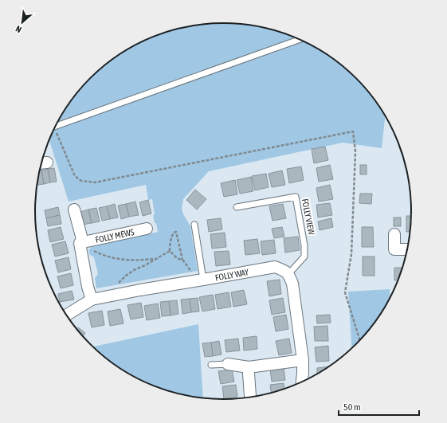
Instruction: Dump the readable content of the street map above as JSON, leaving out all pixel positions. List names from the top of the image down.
{
  "streets": {
    "street": ["FOLLY MEWS", "FOLLY WAY"],
    "lane": ["FOLLY VIEW"]
  },
  "crossings": [
    ["FOLLY VIEW", "FOLLY WAY"],
    ["FOLLY MEWS", "FOLLY WAY"]
  ],
  "scale_bar": "50 m",
  "north": "bottom left"
}
